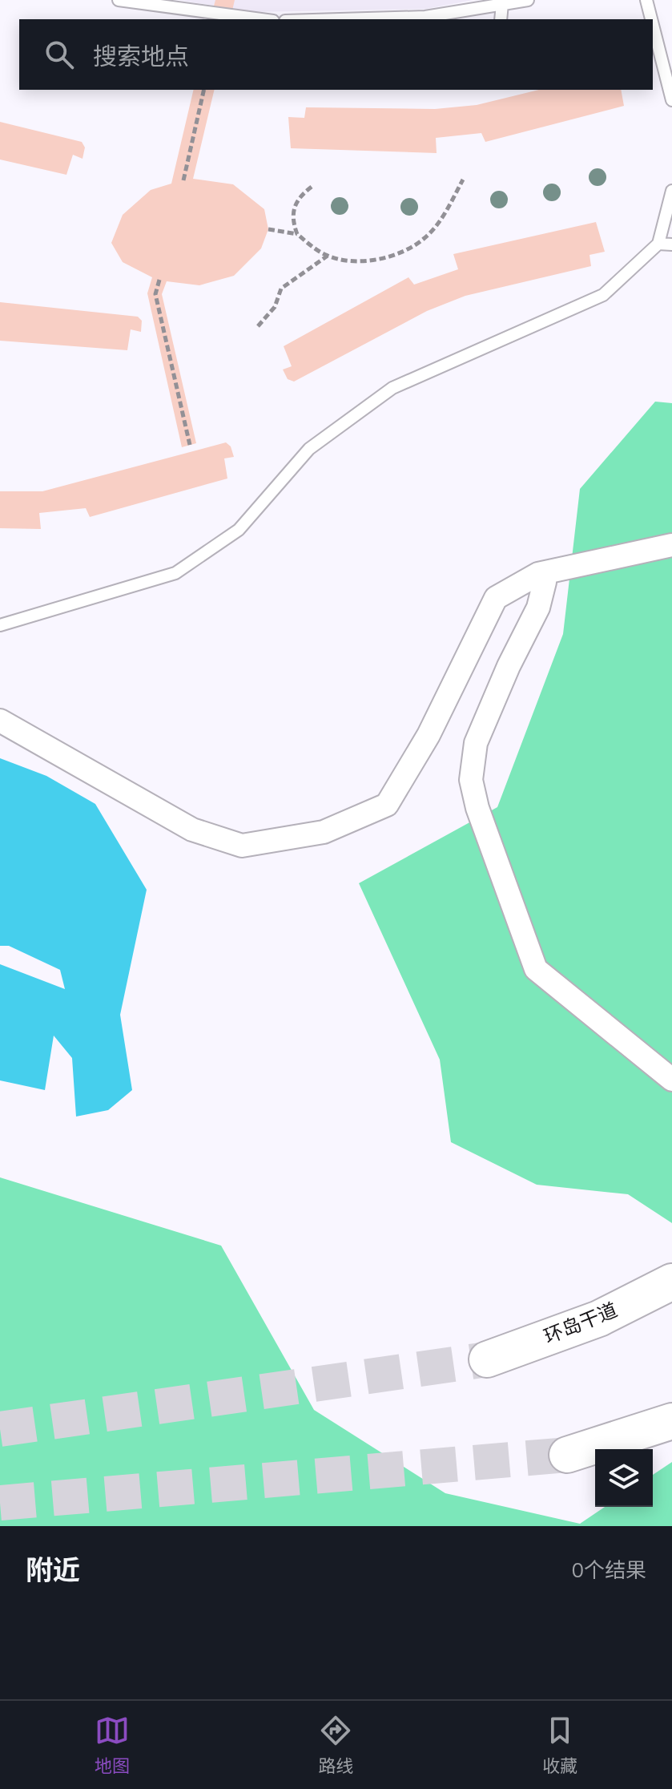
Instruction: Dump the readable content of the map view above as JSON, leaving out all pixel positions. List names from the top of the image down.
{
  "streets": {
    "highway": ["环岛干道"]
  },
  "page": {
    "search": "搜索地点",
    "heading": ["附近", "0个结果"],
    "nav": ["地图", "路线", "收藏"]
  }
}
